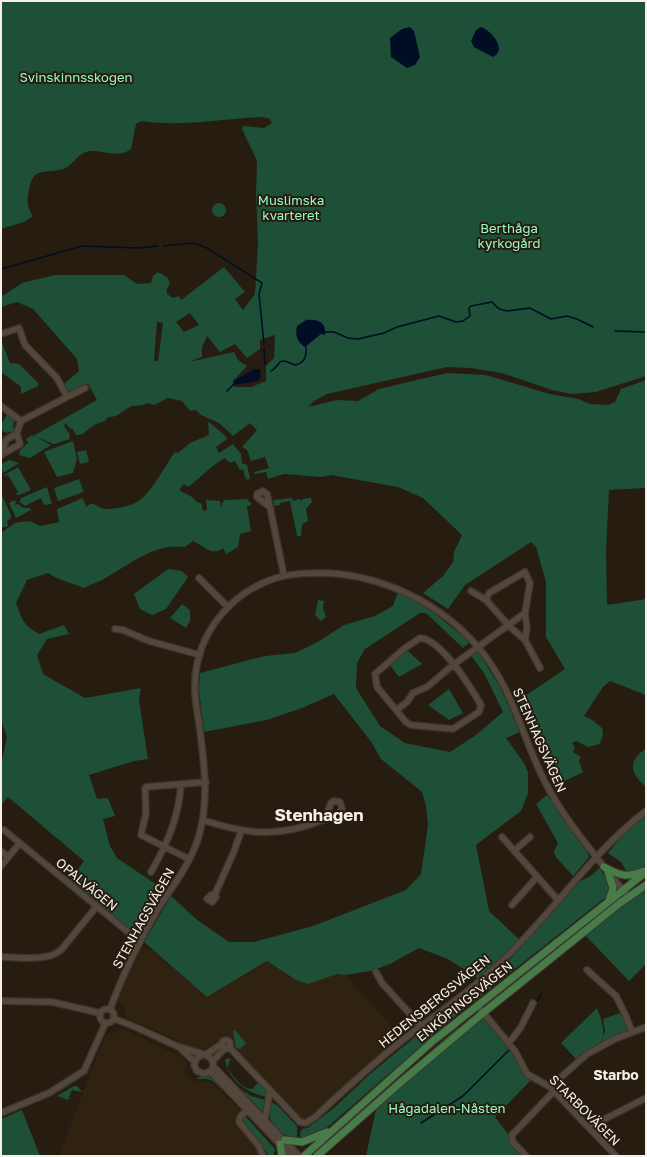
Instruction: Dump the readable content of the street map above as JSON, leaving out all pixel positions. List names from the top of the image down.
{
  "streets": {
    "main road": ["ENKÖPINGSVÄGEN"],
    "street": [
      "STENHAGSVÄGEN",
      "OPALVÄGEN",
      "HEDENSBERGSVÄGEN",
      "STARBOVÄGEN"
    ]
  },
  "crossings": [
    ["STENHAGSVÄGEN", "OPALVÄGEN"],
    ["STENHAGSVÄGEN", "HEDENSBERGSVÄGEN"],
    ["STENHAGSVÄGEN", "ENKÖPINGSVÄGEN"],
    ["ENKÖPINGSVÄGEN", "STARBOVÄGEN"]
  ],
  "districts": ["Stenhagen", "Starbo"],
  "parks": [
    "Svinskinnsskogen",
    "Muslimska kvarteret",
    "Berthåga kyrkogård",
    "Hågadalen-Nåsten"
  ]
}
